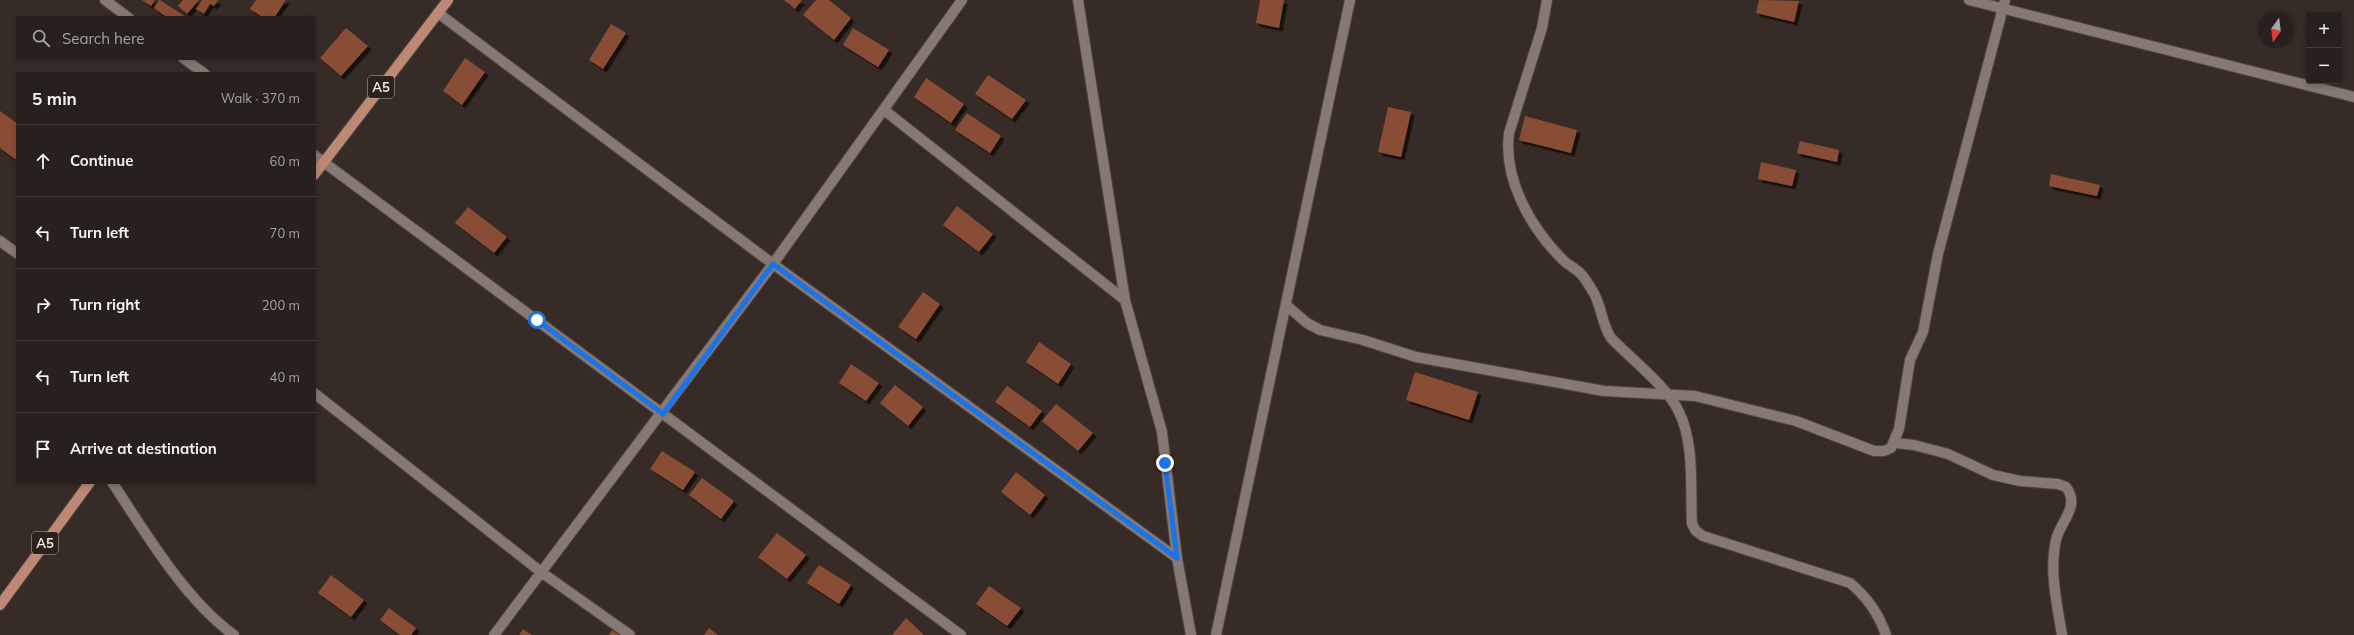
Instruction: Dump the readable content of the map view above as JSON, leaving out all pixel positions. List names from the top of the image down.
{
  "streets": {
    "main road": ["A5"]
  },
  "north": "bottom",
  "page": {
    "map_buttons": ["+", "−"],
    "search": "Search here",
    "heading": ["5 min", "Walk · 370 m"],
    "list": [
      ["Continue", "60 m"],
      ["Turn left", "70 m"],
      ["Turn right", "200 m"],
      ["Turn left", "40 m"],
      "Arrive at destination"
    ]
  }
}
